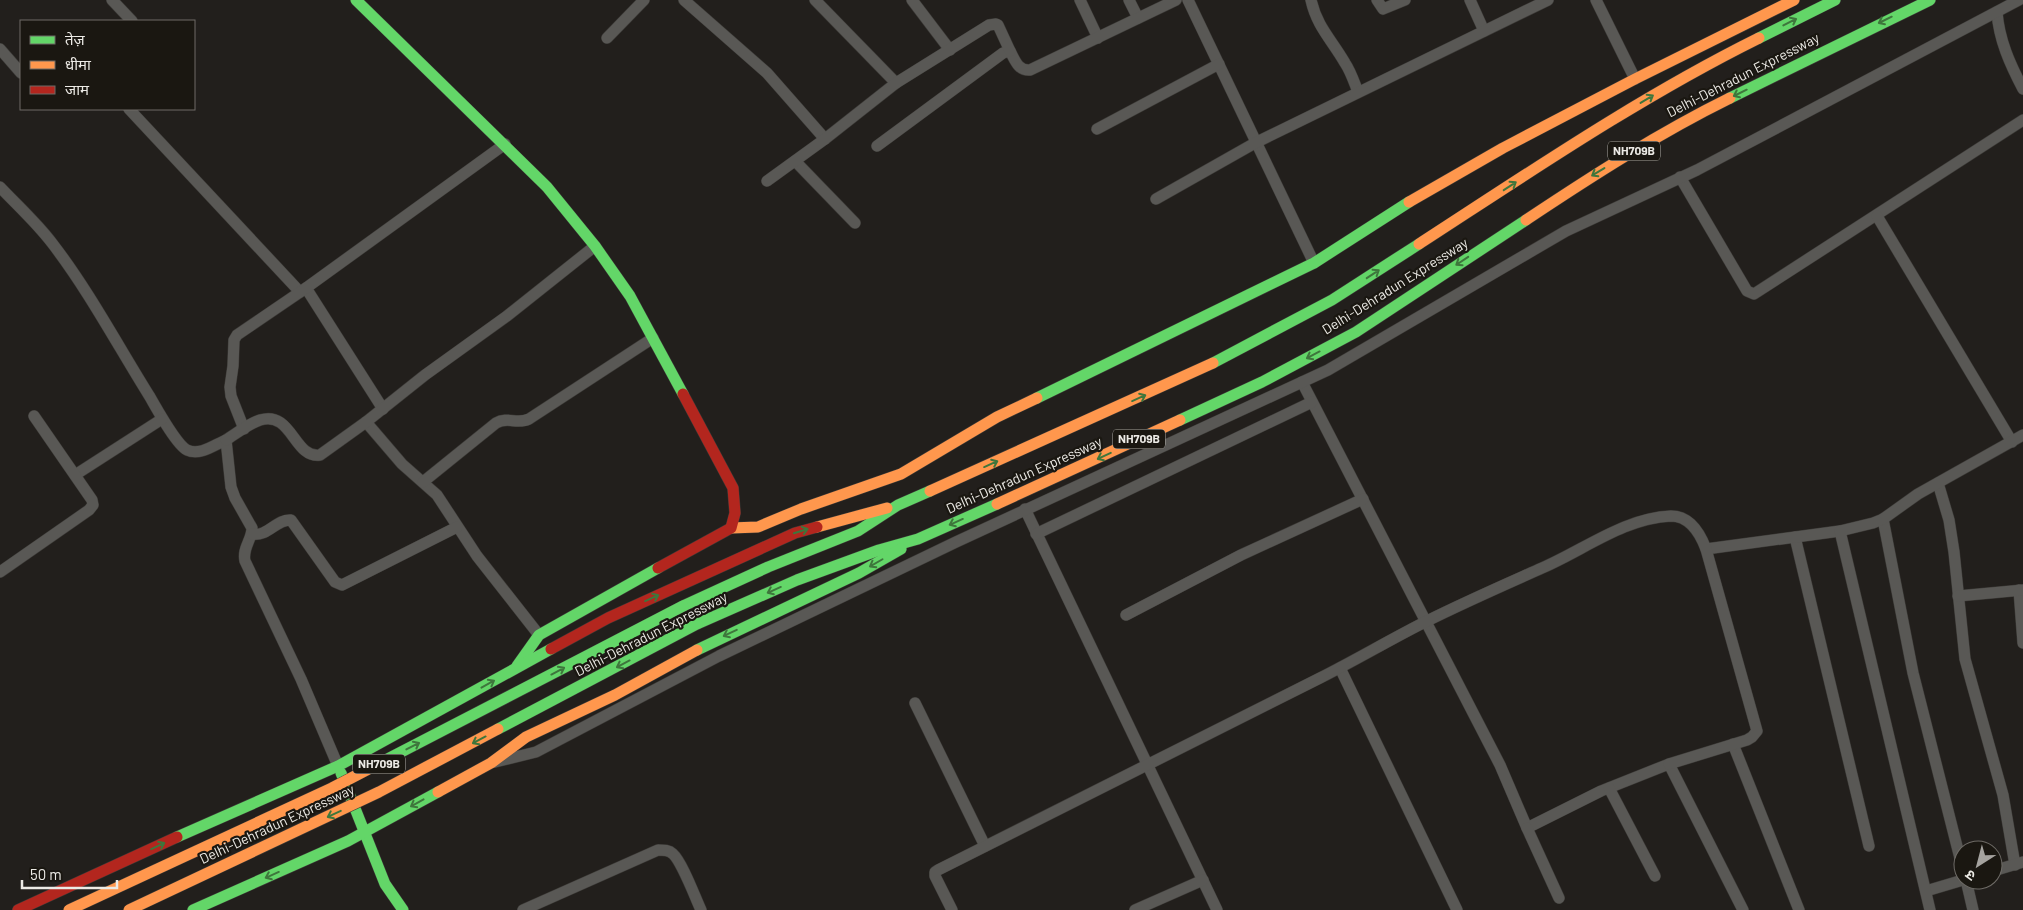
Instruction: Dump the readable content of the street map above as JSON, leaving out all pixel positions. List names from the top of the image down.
{
  "streets": {
    "main road": ["Delhi-Dehradun Expressway", "NH709B"]
  },
  "legend": ["तेज़", "धीमा", "जाम"],
  "scale_bar": "50 m",
  "north": "bottom left"
}
